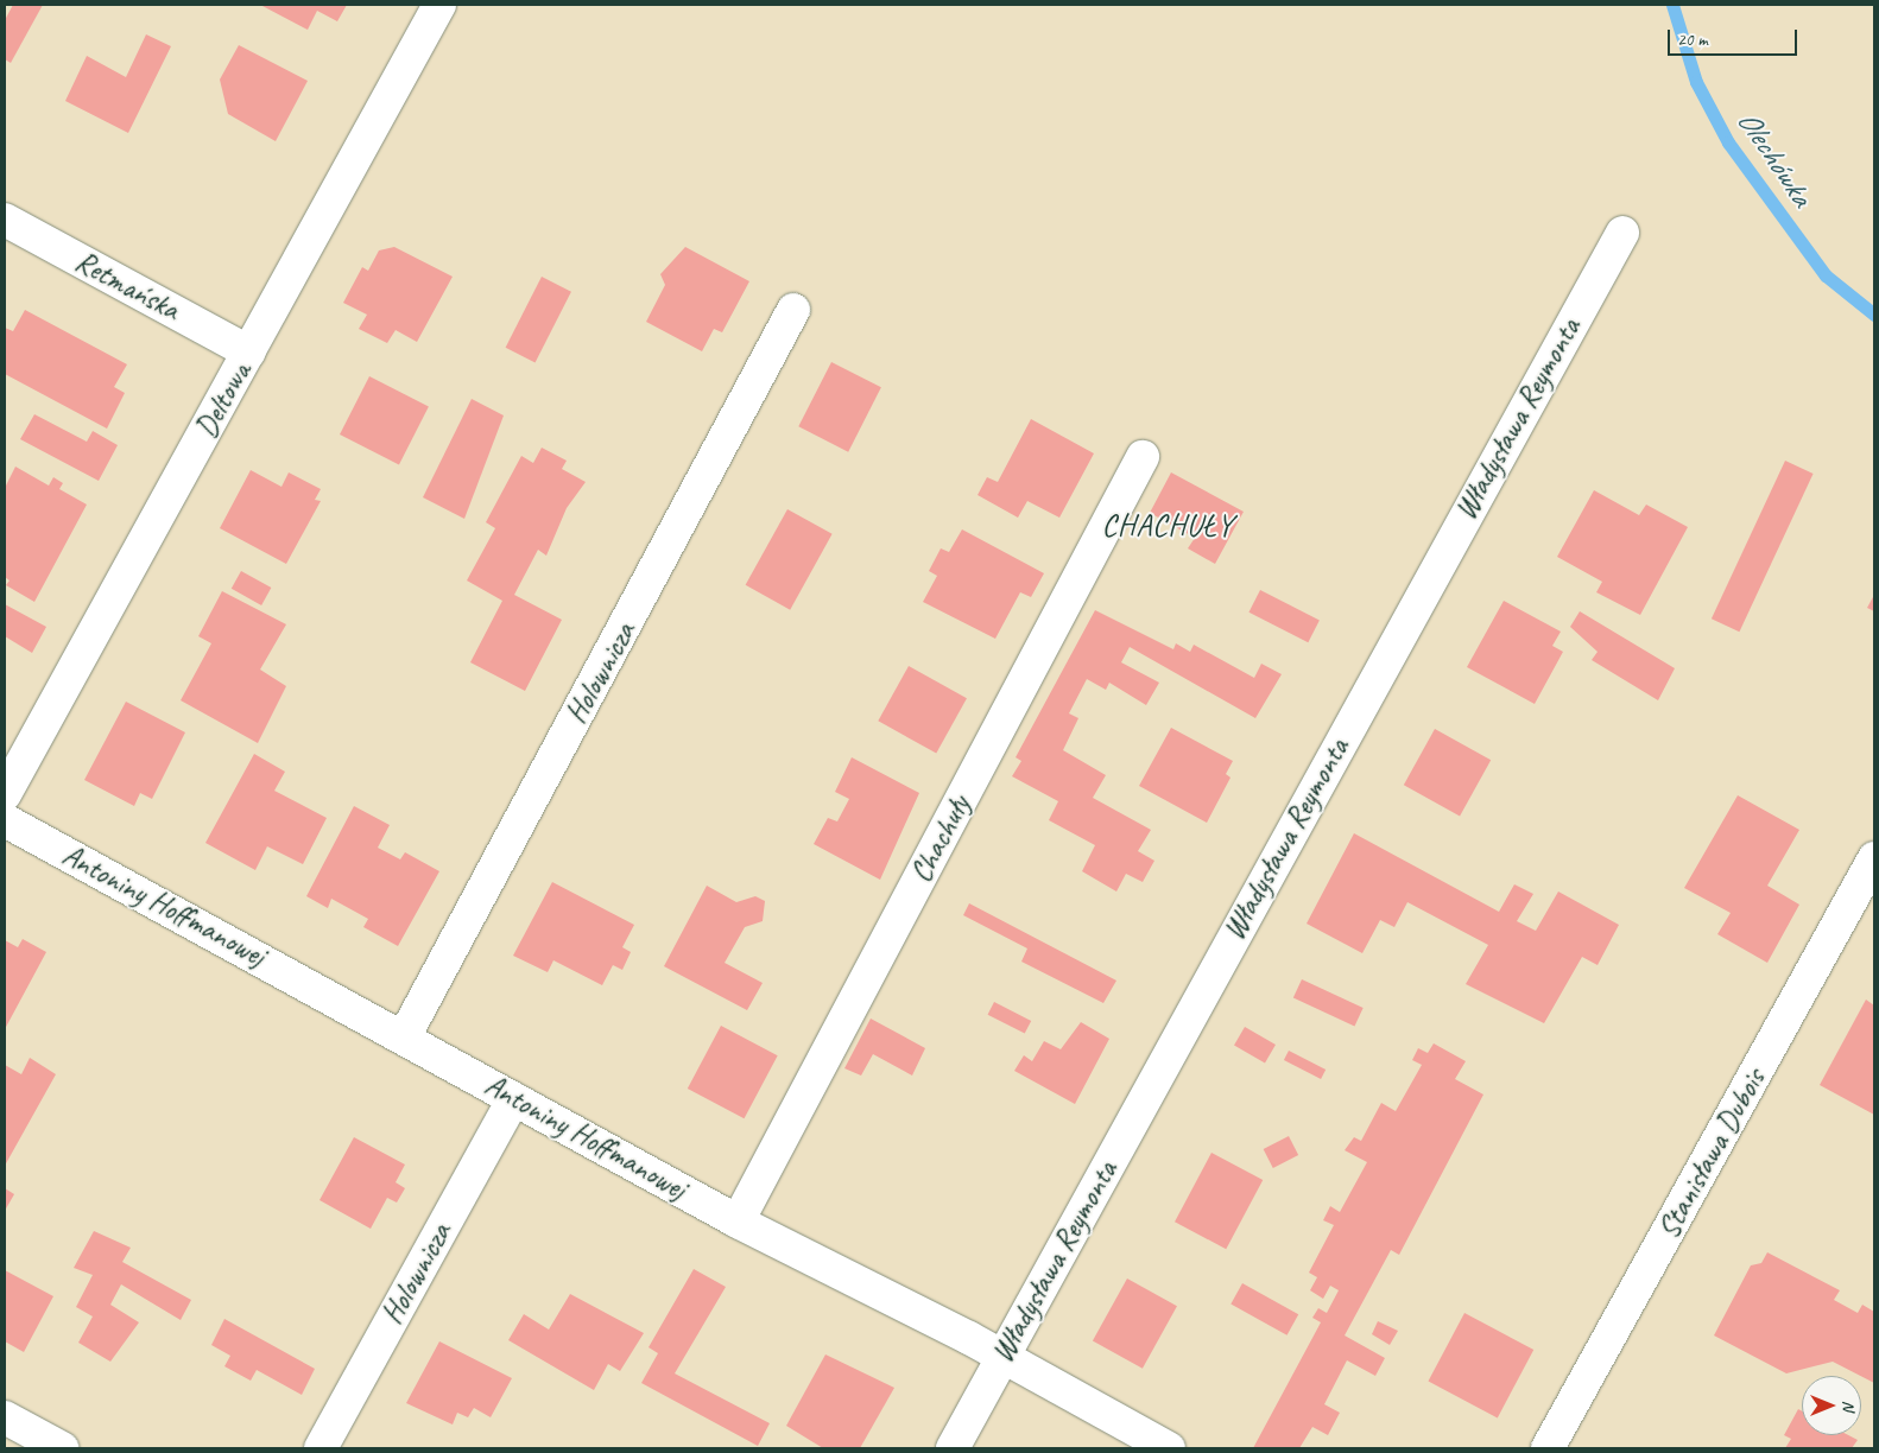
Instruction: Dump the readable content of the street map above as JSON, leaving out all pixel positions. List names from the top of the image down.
{
  "streets": {
    "street": [
      "Retmańska",
      "Deltowa",
      "Władysława Reymonta",
      "Holownicza",
      "Chachuły",
      "Antoniny Hoffmanowej",
      "Stanisława Dubois"
    ]
  },
  "crossings": [
    ["Retmańska", "Deltowa"],
    ["Władysława Reymonta", "Antoniny Hoffmanowej"],
    ["Holownicza", "Antoniny Hoffmanowej"],
    ["Chachuły", "Antoniny Hoffmanowej"]
  ],
  "districts": ["CHACHUŁY"],
  "water": ["Olechówka"],
  "scale_bar": "20 m",
  "north": "right"
}
